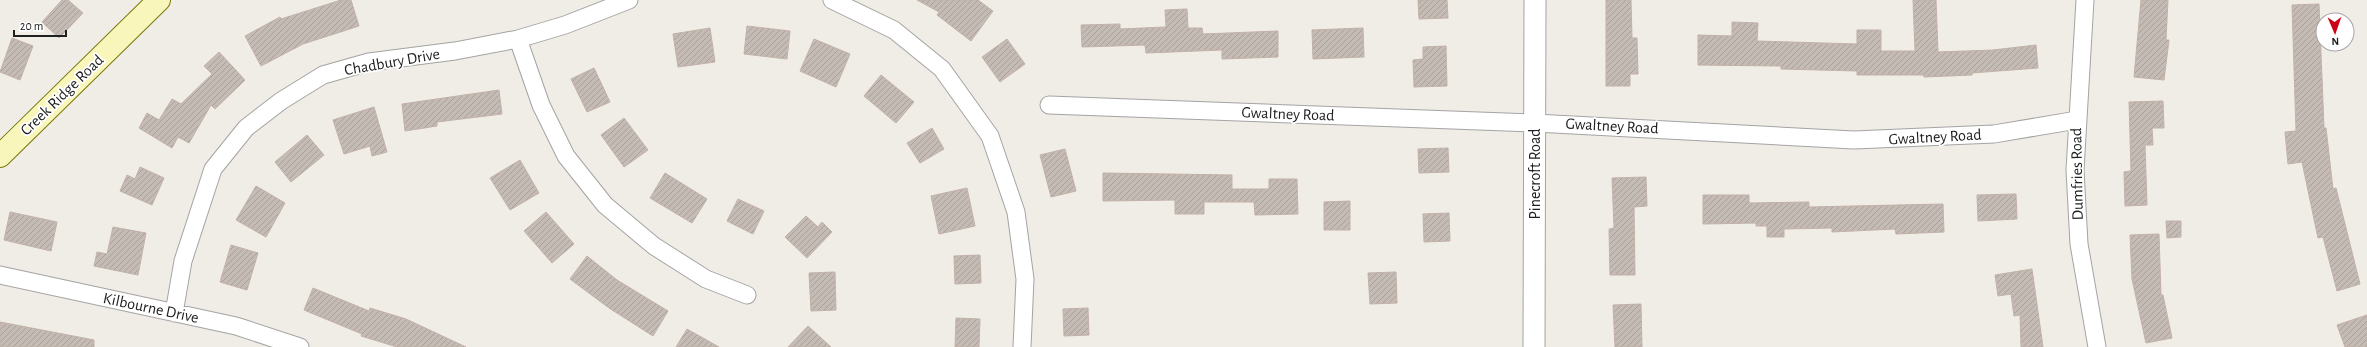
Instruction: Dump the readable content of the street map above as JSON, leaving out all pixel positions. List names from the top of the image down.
{
  "streets": {
    "main road": ["Creek Ridge Road"],
    "street": [
      "Chadbury Drive",
      "Gwaltney Road",
      "Pinecroft Road",
      "Dumfries Road",
      "Kilbourne Drive"
    ]
  },
  "crossings": [
    ["Chadbury Drive", "Kilbourne Drive"],
    ["Gwaltney Road", "Pinecroft Road"],
    ["Gwaltney Road", "Dumfries Road"]
  ],
  "scale_bar": "20 m",
  "north": "bottom"
}
